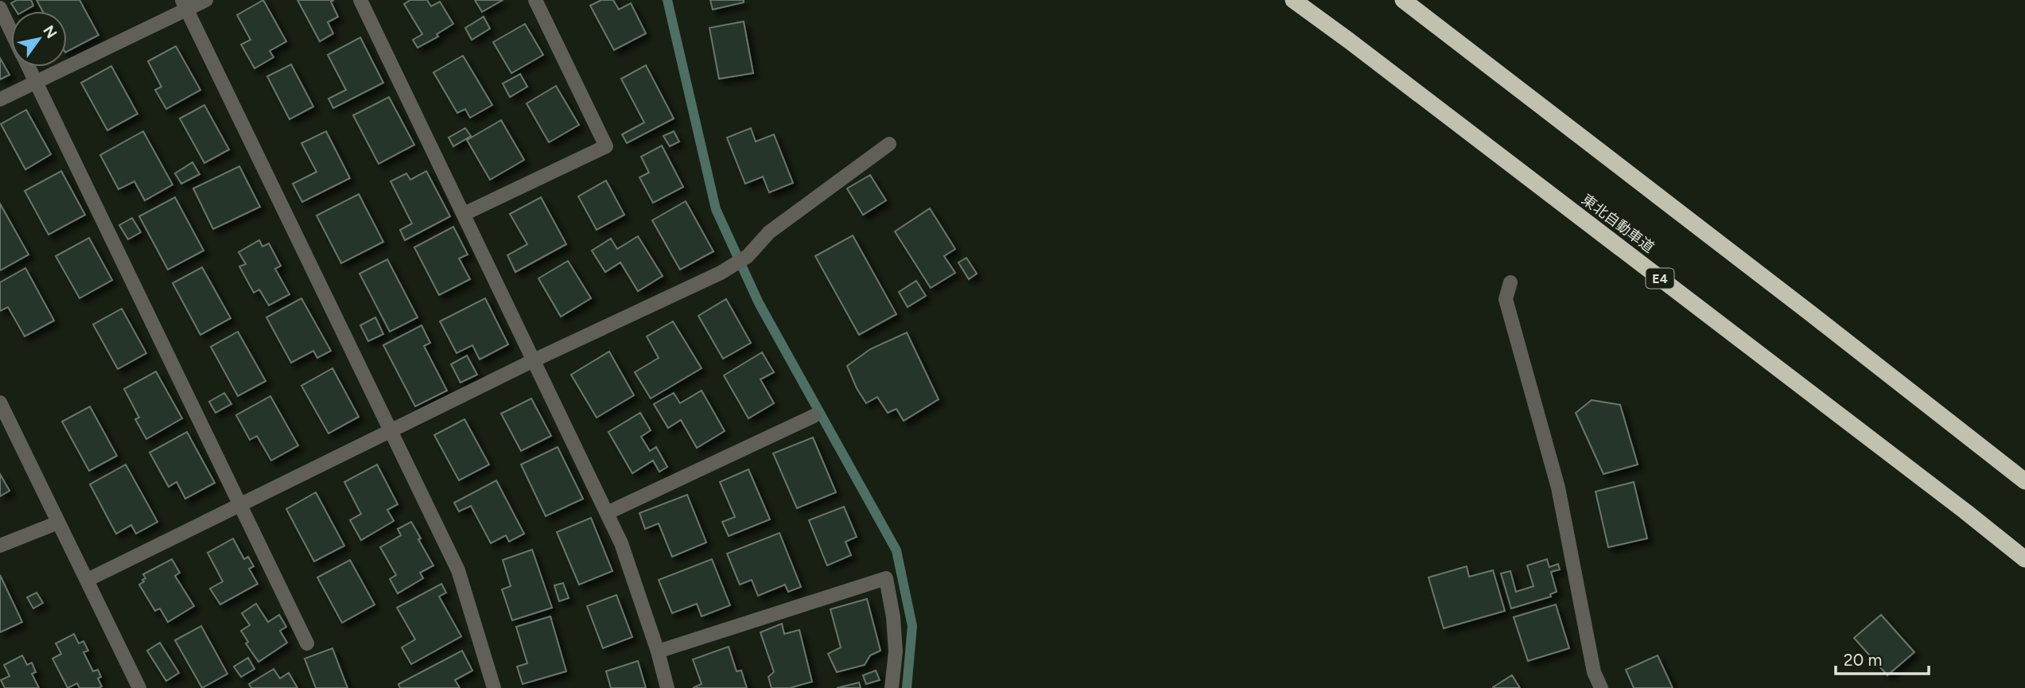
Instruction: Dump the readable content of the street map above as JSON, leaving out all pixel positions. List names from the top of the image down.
{
  "streets": {
    "highway": ["東北自動車道", "E4"]
  },
  "scale_bar": "20 m",
  "north": "top right"
}
